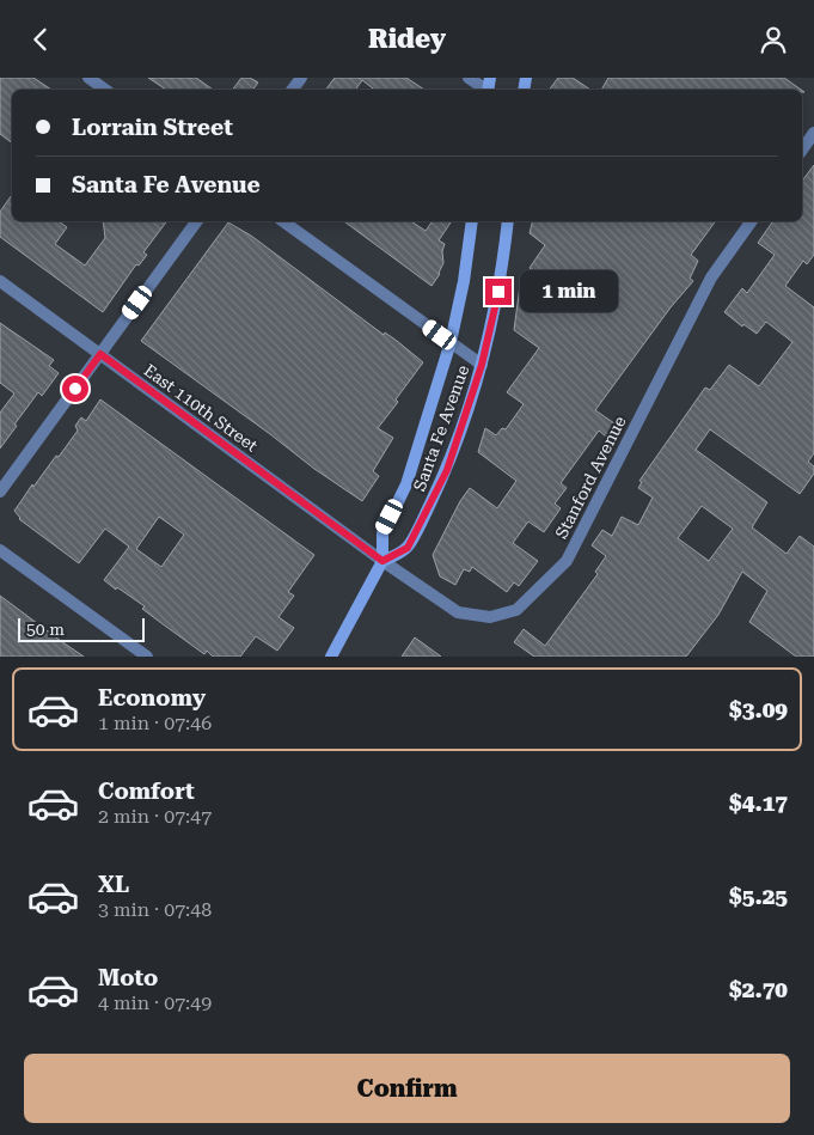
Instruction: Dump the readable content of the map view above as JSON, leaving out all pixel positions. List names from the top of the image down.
{
  "streets": {
    "street": ["East 110th Street", "Santa Fe Avenue", "Stanford Avenue"]
  },
  "crossings": [
    ["East 110th Street", "Santa Fe Avenue"],
    ["East 110th Street", "Stanford Avenue"],
    ["Santa Fe Avenue", "Stanford Avenue"]
  ],
  "scale_bar": "50 m",
  "page": {
    "header": "Ridey",
    "banner": ["Lorrain Street", "Santa Fe Avenue"],
    "bubble": "1 min",
    "scale": "50 m",
    "list": [
      {
        "name": "Economy",
        "note": "1 min · 07:46",
        "value": "$3.09"
      },
      {
        "name": "Comfort",
        "note": "2 min · 07:47",
        "value": "$4.17"
      },
      {
        "name": "XL",
        "note": "3 min · 07:48",
        "value": "$5.25"
      },
      {
        "name": "Moto",
        "note": "4 min · 07:49",
        "value": "$2.70"
      }
    ],
    "buttons": "Confirm"
  }
}
